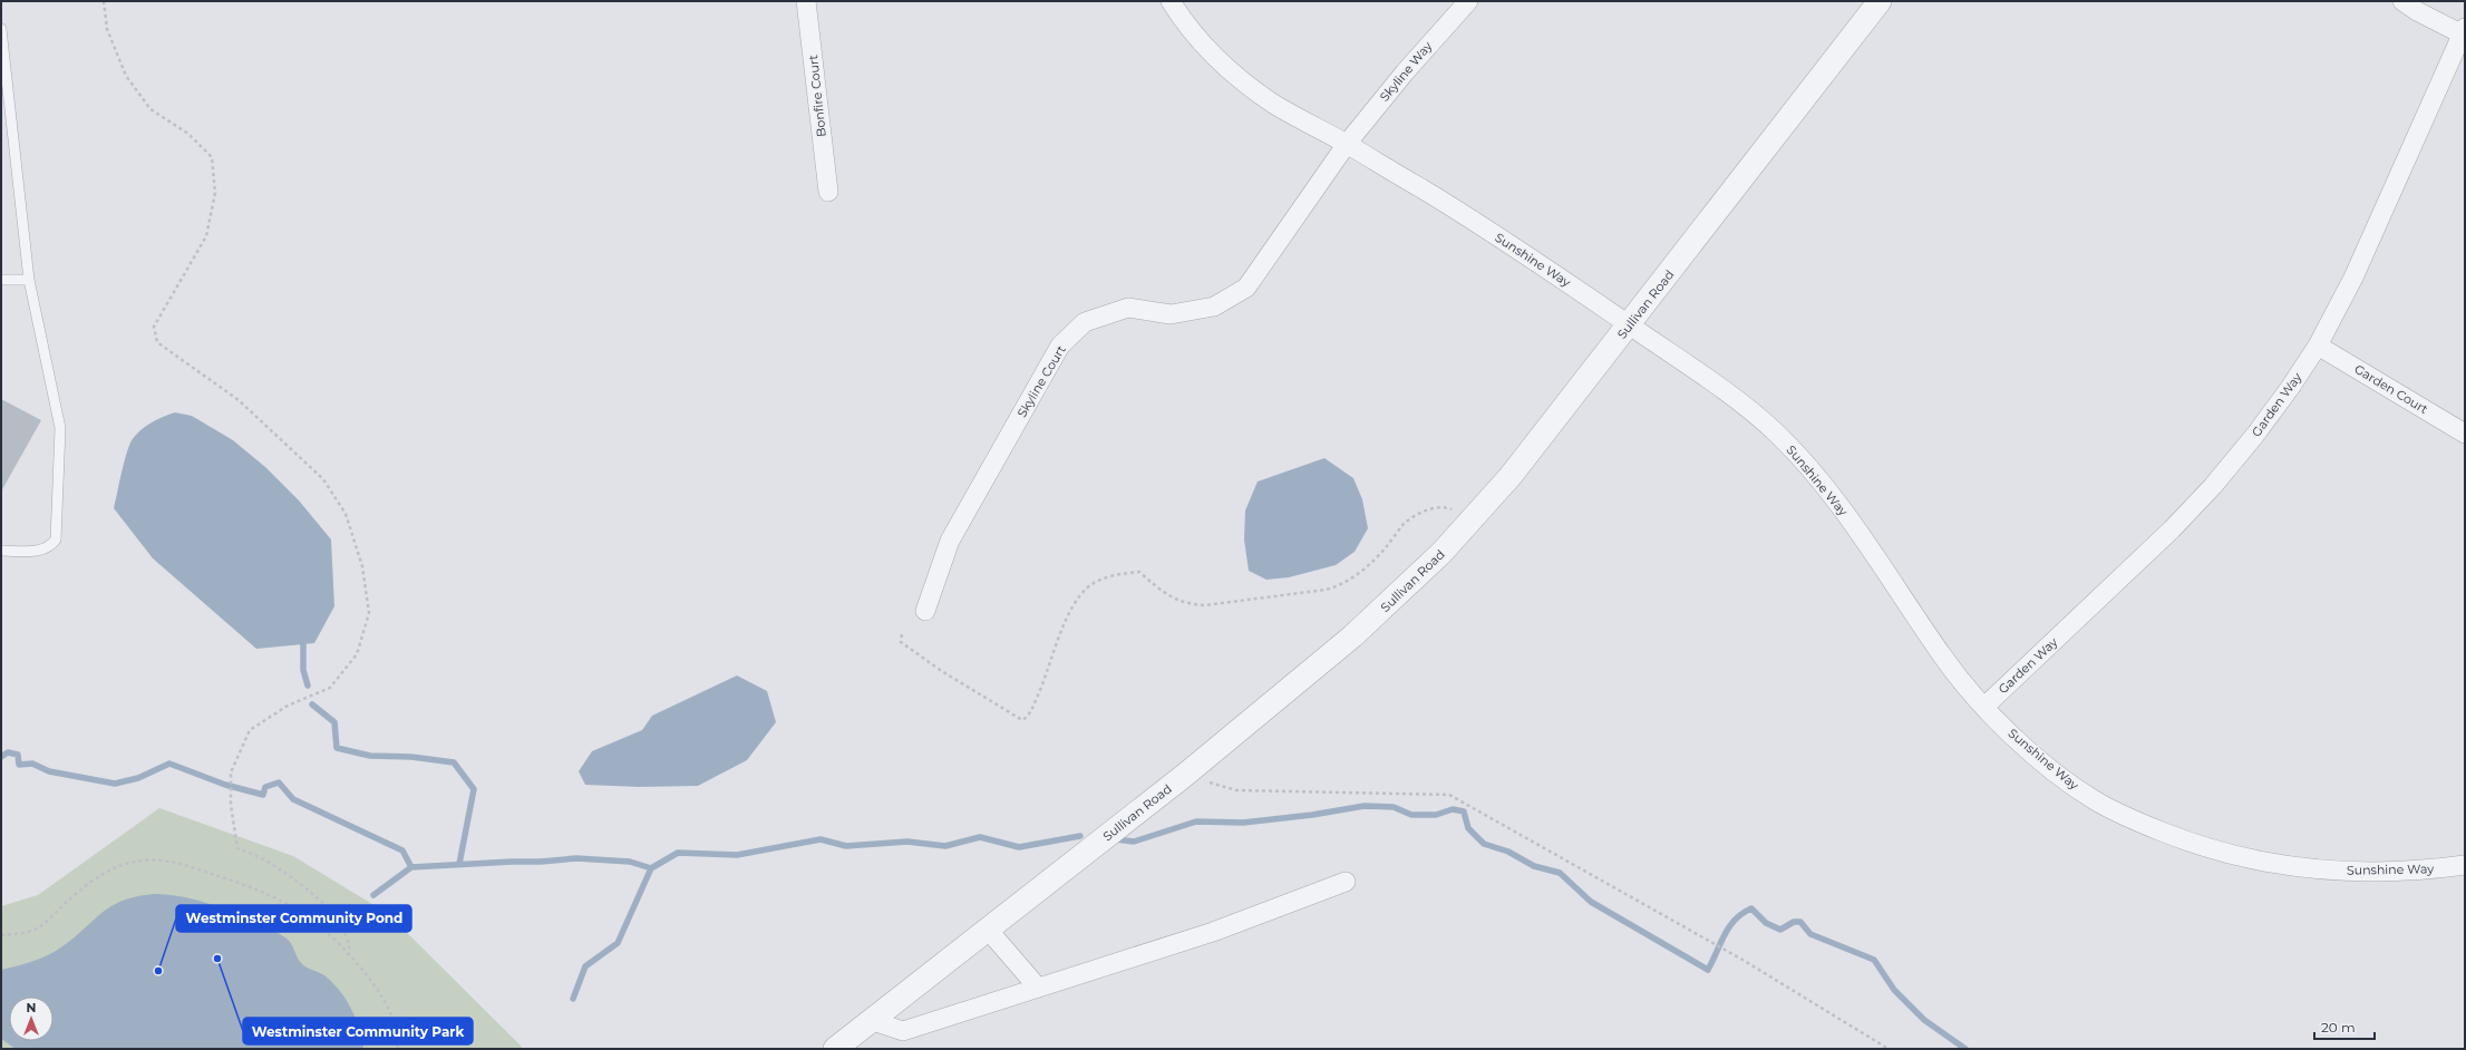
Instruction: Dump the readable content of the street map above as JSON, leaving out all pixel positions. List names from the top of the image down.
{
  "streets": {
    "street": [
      "Skyline Way",
      "Bonfire Court",
      "Sunshine Way",
      "Sullivan Road",
      "Skyline Court",
      "Garden Court",
      "Garden Way"
    ]
  },
  "crossings": [
    ["Skyline Way", "Sunshine Way"],
    ["Skyline Way", "Skyline Court"],
    ["Sunshine Way", "Sullivan Road"],
    ["Sunshine Way", "Skyline Court"],
    ["Sunshine Way", "Garden Way"],
    ["Garden Court", "Garden Way"]
  ],
  "places": ["Westminster Community Park", "Westminster Community Pond"],
  "scale_bar": "20 m",
  "north": "top"
}
